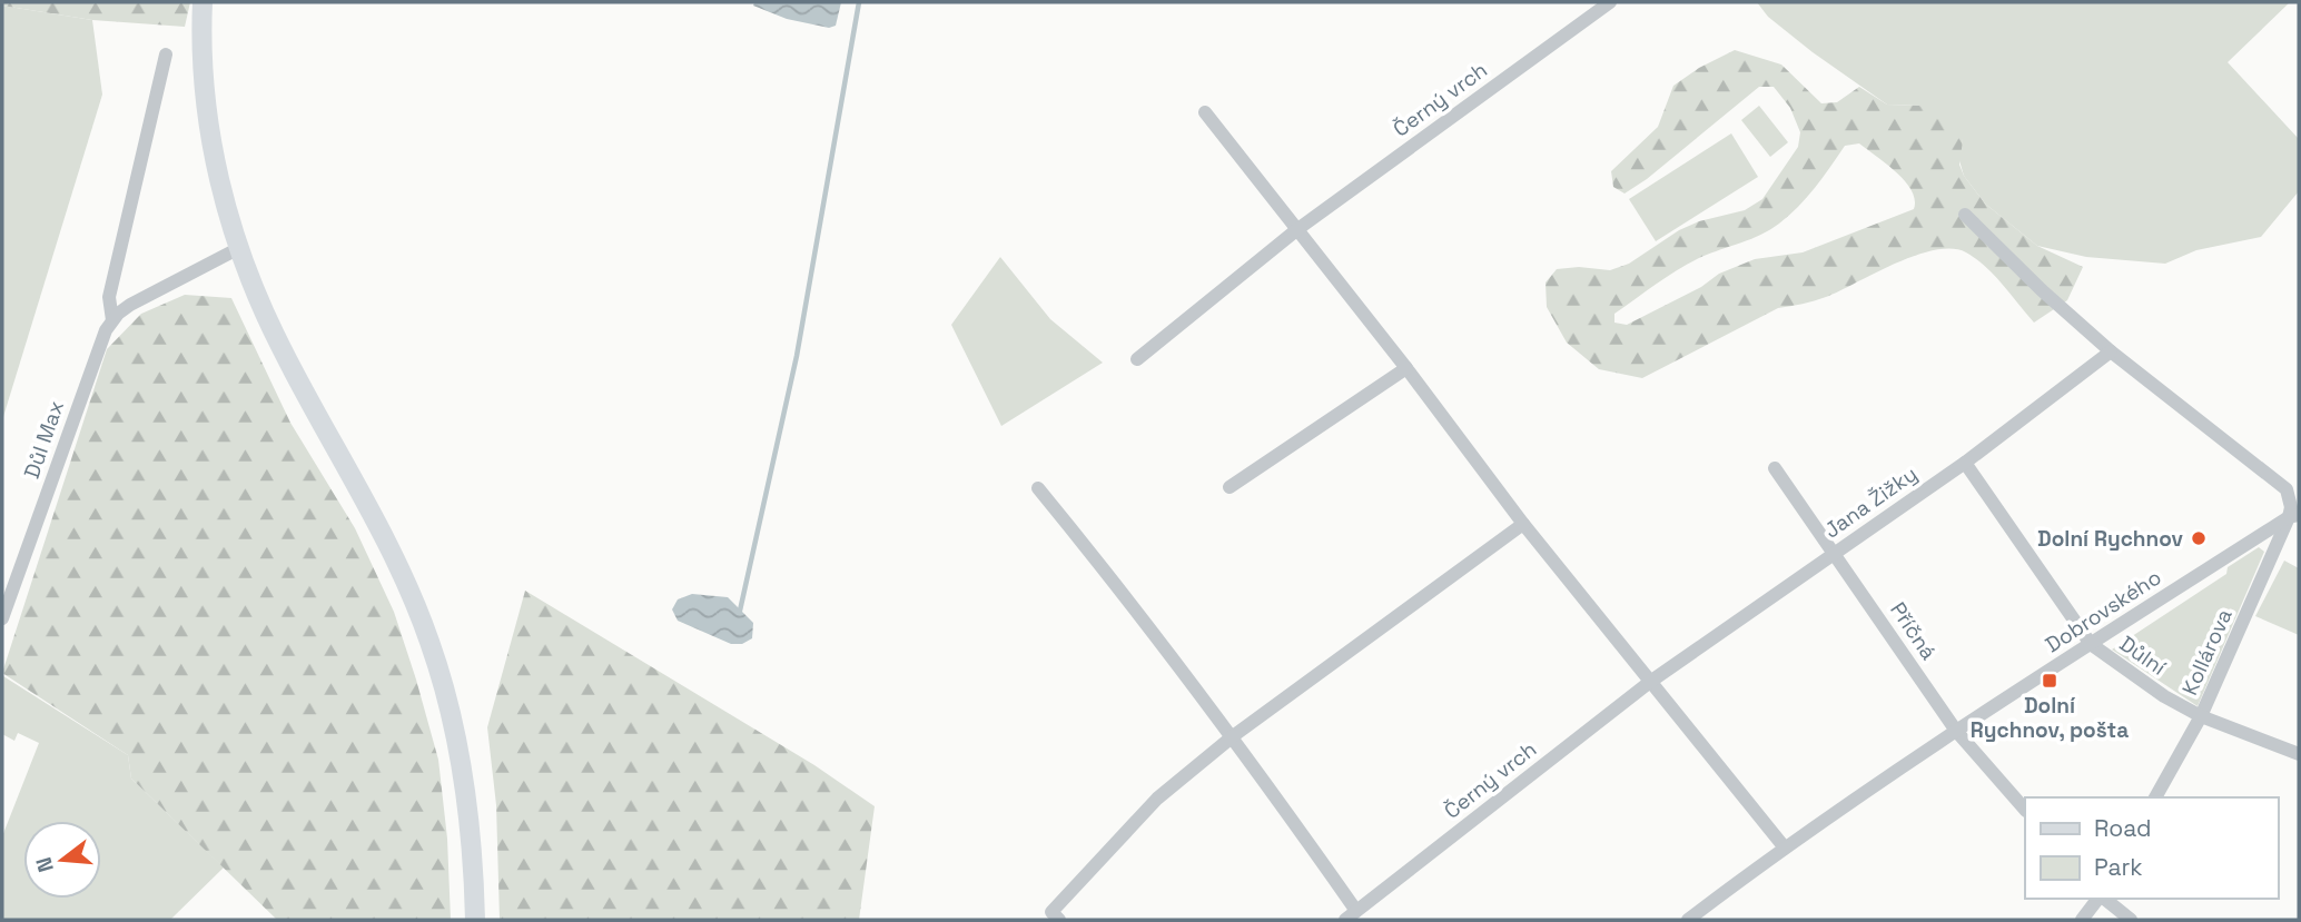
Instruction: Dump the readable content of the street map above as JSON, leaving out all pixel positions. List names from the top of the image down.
{
  "streets": {
    "street": [
      "Černý vrch",
      "Důl Max",
      "Jana Žižky",
      "Dobrovského",
      "Příčná",
      "Kollárova",
      "Důlní"
    ]
  },
  "crossings": [
    ["Černý vrch", "Jana Žižky"],
    ["Jana Žižky", "Příčná"],
    ["Jana Žižky", "Důlní"],
    ["Dobrovského", "Příčná"],
    ["Dobrovského", "Kollárova"],
    ["Dobrovského", "Důlní"],
    ["Kollárova", "Důlní"]
  ],
  "places": {
    "other": ["Dolní Rychnov"],
    "transit": ["Dolní Rychnov, pošta"]
  },
  "legend": ["Road", "Park"],
  "north": "left"
}
